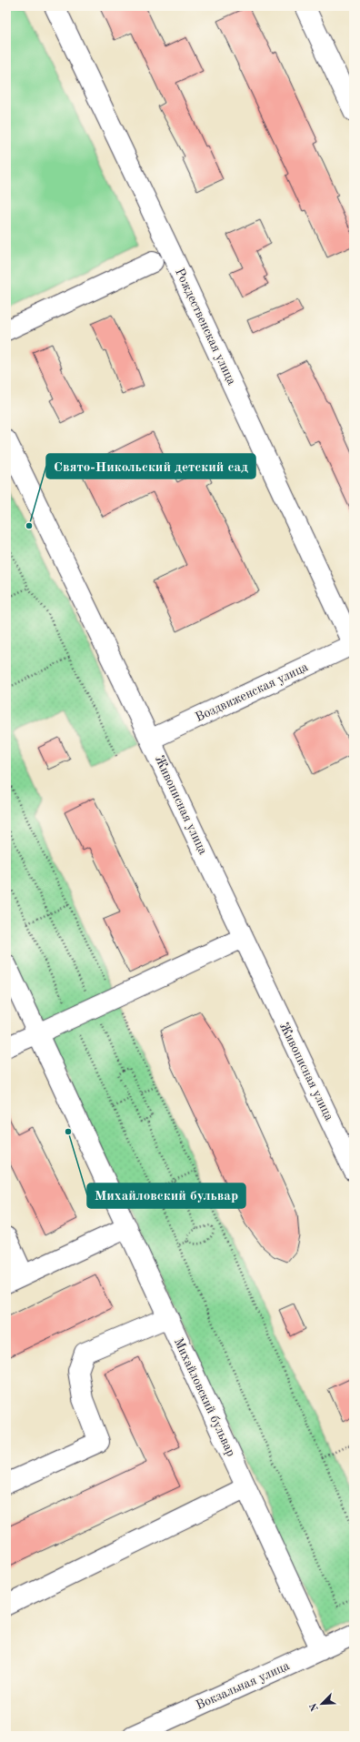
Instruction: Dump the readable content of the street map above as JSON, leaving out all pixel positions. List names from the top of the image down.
{
  "streets": {
    "street": [
      "Рождественская улица",
      "Воздвиженская улица",
      "Живописная улица",
      "Михайловский бульвар",
      "Вокзальная улица"
    ]
  },
  "crossings": [
    ["Рождественская улица", "Воздвиженская улица"],
    ["Воздвиженская улица", "Живописная улица"],
    ["Михайловский бульвар", "Вокзальная улица"]
  ],
  "places": ["Свято-Никольский детский сад", "Михайловский бульвар"],
  "north": "bottom left"
}
